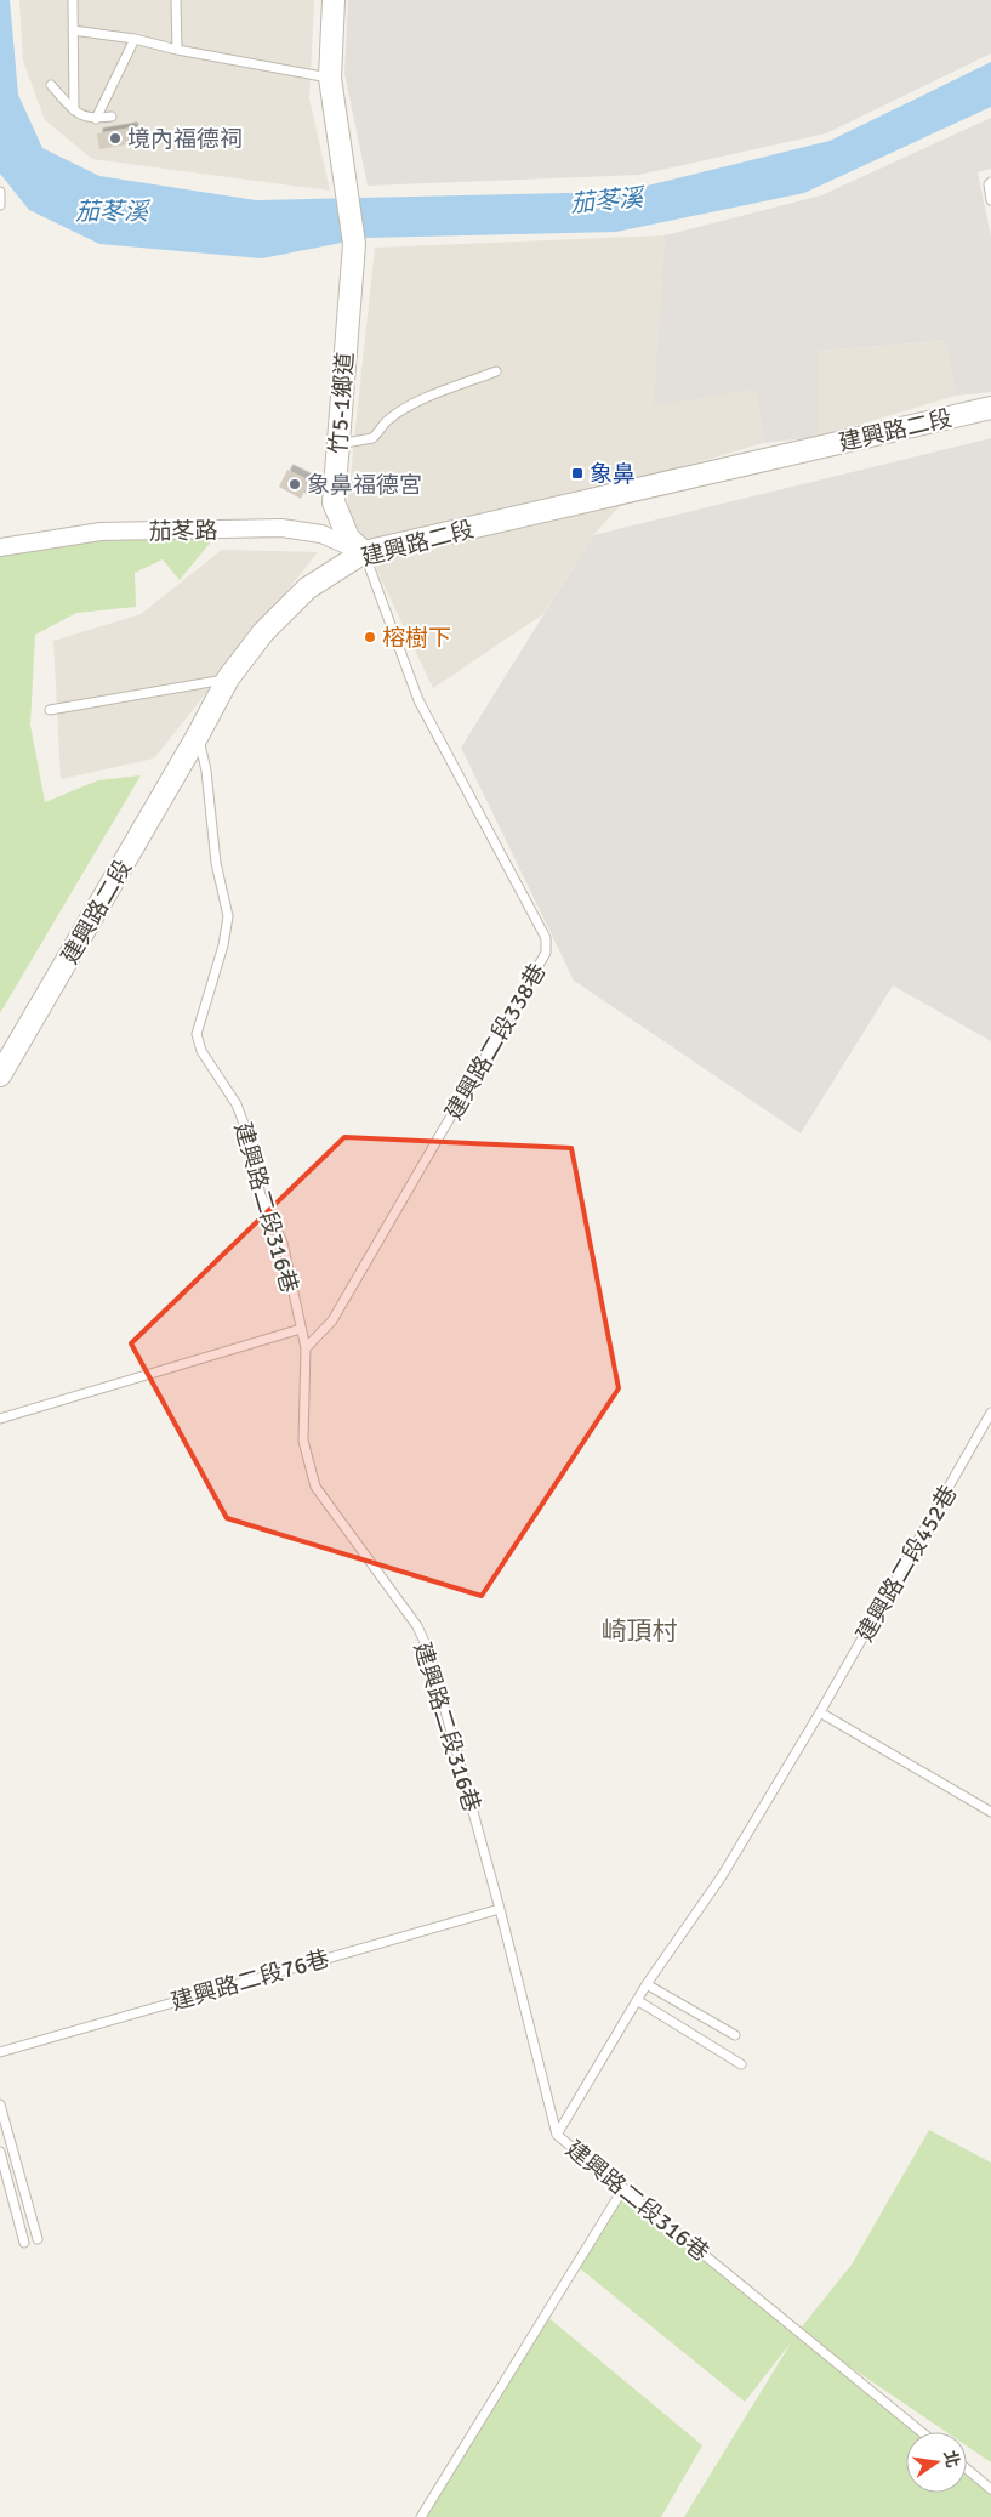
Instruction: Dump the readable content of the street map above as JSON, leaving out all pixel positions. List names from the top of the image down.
{
  "streets": {
    "street": ["竹5-1鄉道", "建興路二段", "茄苳路"],
    "lane": [
      "建興路二段338巷",
      "建興路二段316巷",
      "建興路二段452巷",
      "建興路二段76巷"
    ]
  },
  "crossings": [
    ["竹5-1鄉道", "建興路二段"],
    ["竹5-1鄉道", "茄苳路"],
    ["竹5-1鄉道", "建興路二段338巷"],
    ["建興路二段", "茄苳路"],
    ["建興路二段", "建興路二段338巷"],
    ["建興路二段", "建興路二段316巷"],
    ["茄苳路", "建興路二段338巷"],
    ["建興路二段338巷", "建興路二段316巷"],
    ["建興路二段316巷", "建興路二段452巷"],
    ["建興路二段316巷", "建興路二段76巷"]
  ],
  "districts": ["崎頂村"],
  "water": ["茄苳溪"],
  "places": {
    "other": ["境內福德祠", "象鼻福德宮", "榕樹下"],
    "transit": ["象鼻"]
  },
  "north": "right"
}
